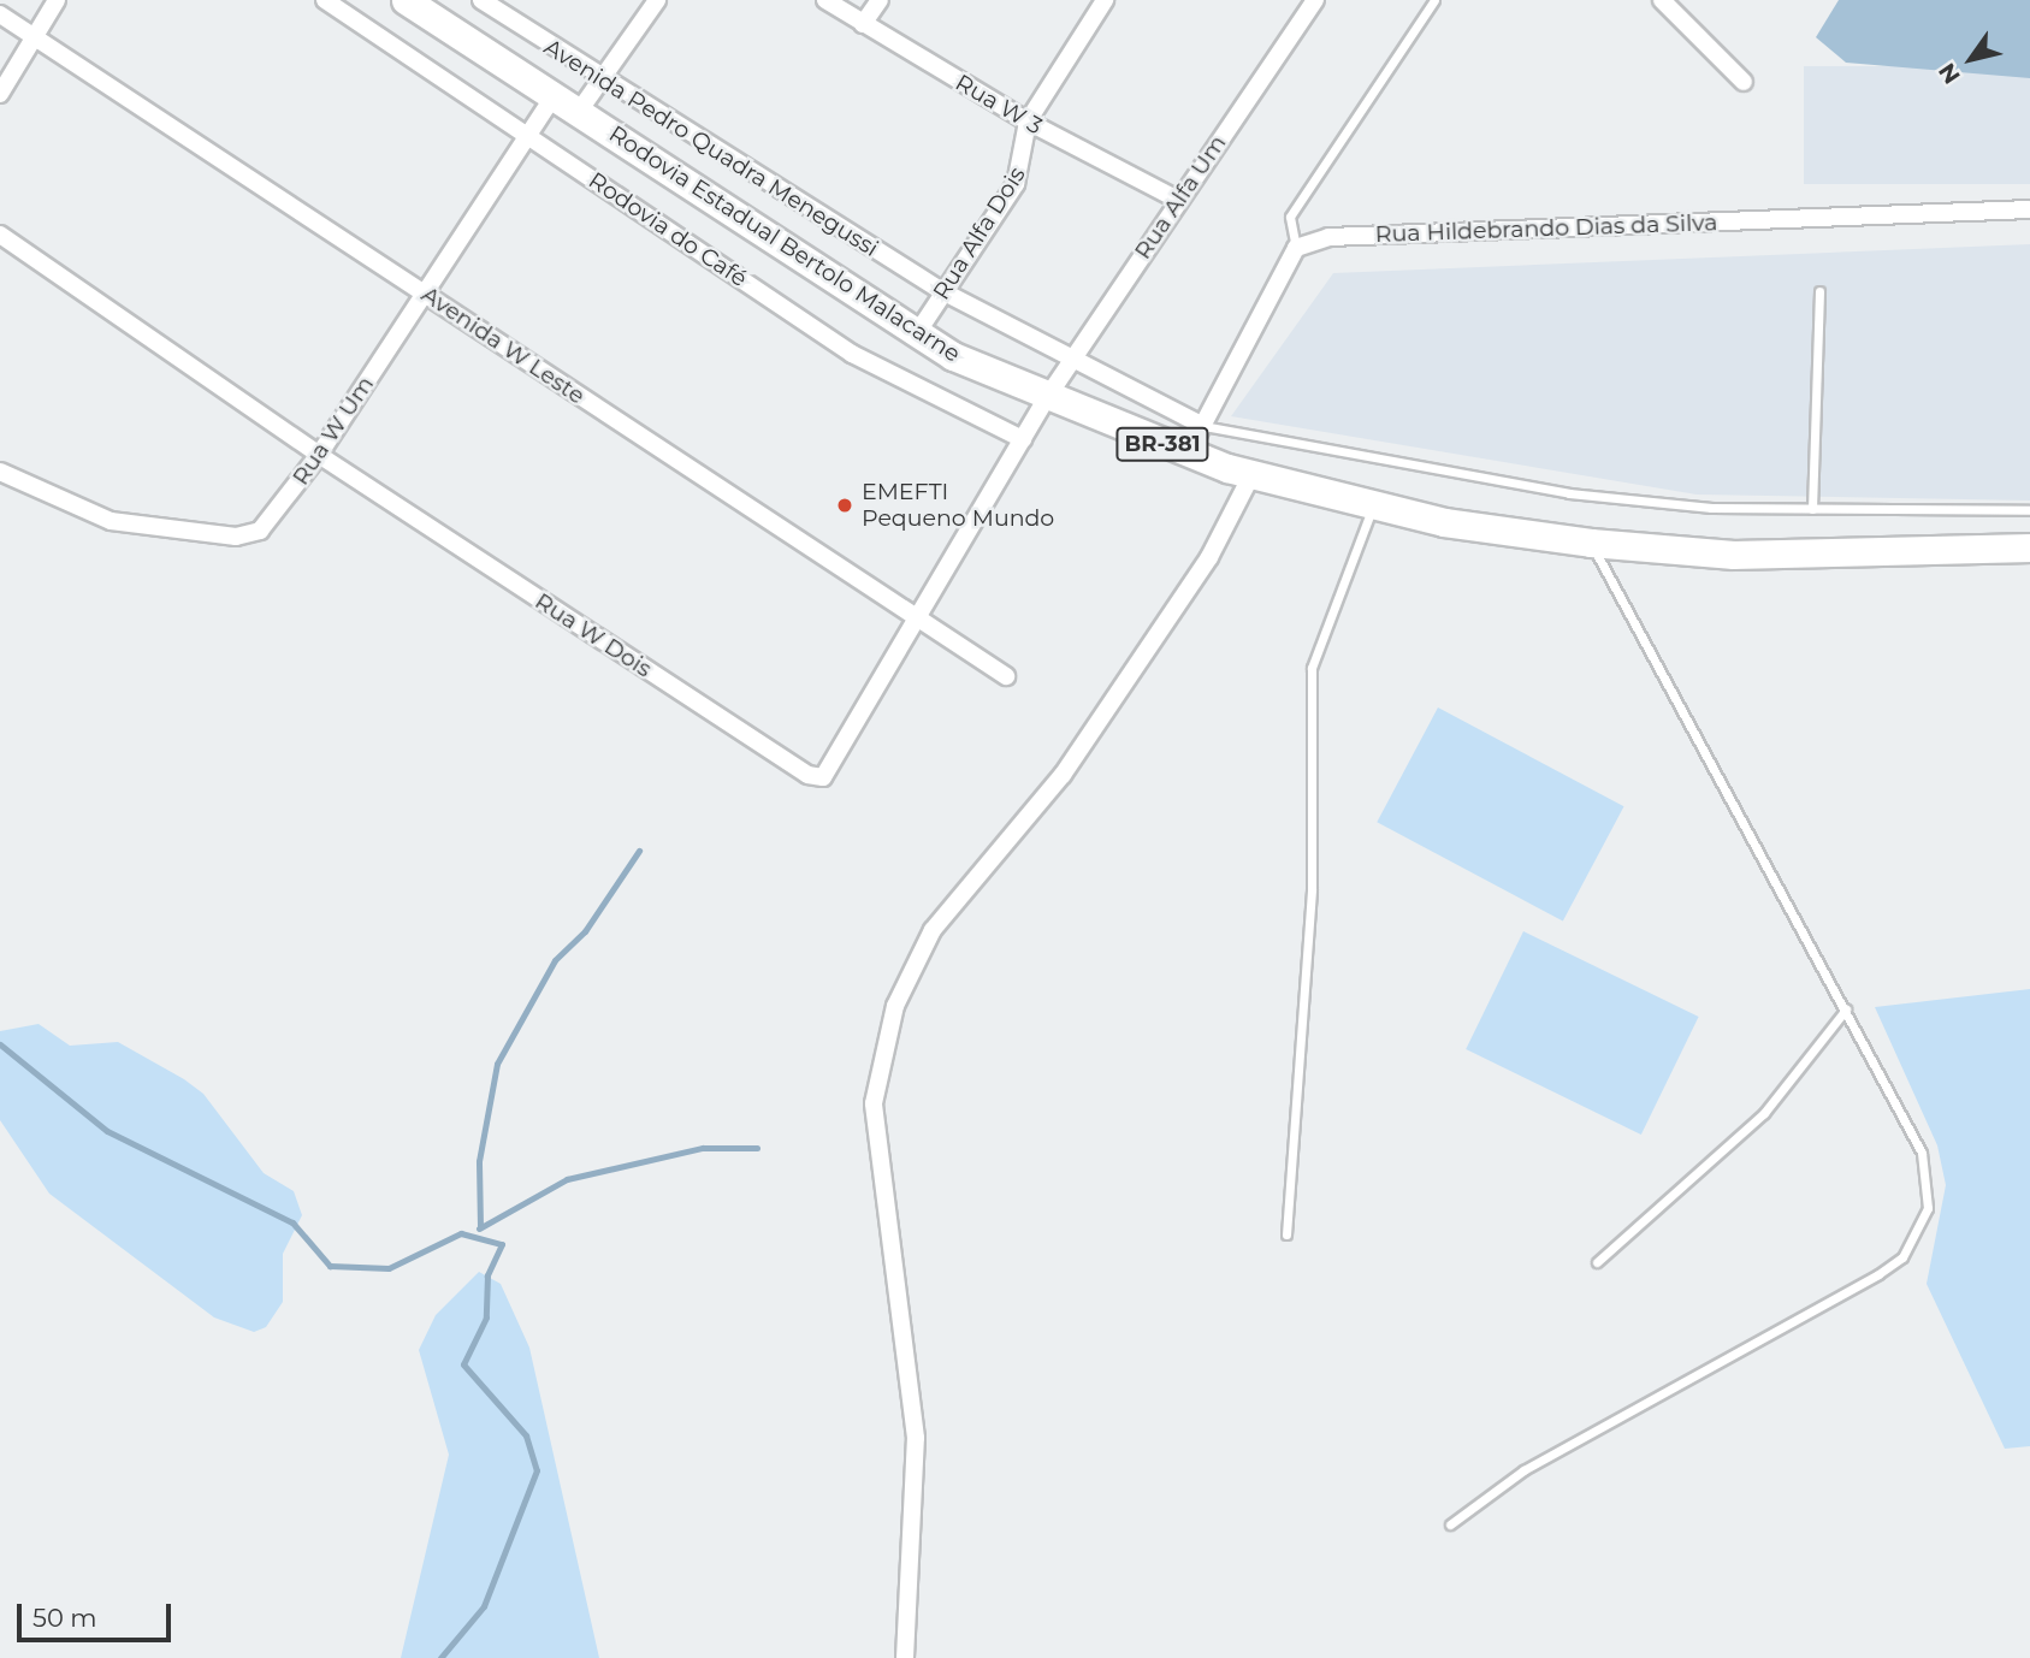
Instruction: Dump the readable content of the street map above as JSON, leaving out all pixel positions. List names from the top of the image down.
{
  "streets": {
    "main road": ["Rodovia Estadual Bertolo Malacarne", "BR-381"],
    "street": [
      "Rua W 3",
      "Avenida Pedro Quadra Menegussi",
      "Rua Alfa Um",
      "Rua Hildebrando Dias da Silva",
      "Rodovia do Café",
      "Rua Alfa Dois",
      "Avenida W Leste",
      "Rua W Um",
      "Rua W Dois"
    ]
  },
  "crossings": [
    ["Rua W 3", "Rua Alfa Um"],
    ["Rua W 3", "Rua Alfa Dois"],
    ["Avenida Pedro Quadra Menegussi", "Rua Alfa Um"],
    ["Avenida Pedro Quadra Menegussi", "Rua Alfa Dois"],
    ["Rua Alfa Um", "Rodovia Estadual Bertolo Malacarne"],
    ["Rua Alfa Um", "Rua W Dois"],
    ["Rodovia do Café", "Rua W Um"],
    ["Rodovia do Café", "Rua W Dois"],
    ["Rua Alfa Dois", "Rodovia Estadual Bertolo Malacarne"],
    ["Rodovia Estadual Bertolo Malacarne", "Rua W Um"],
    ["Rodovia Estadual Bertolo Malacarne", "Rua W Dois"],
    ["Avenida W Leste", "Rua W Um"],
    ["Avenida W Leste", "Rua W Dois"],
    ["Rua W Um", "Rua W Dois"]
  ],
  "places": ["EMEFTI Pequeno Mundo"],
  "scale_bar": "50 m",
  "north": "bottom left"
}
